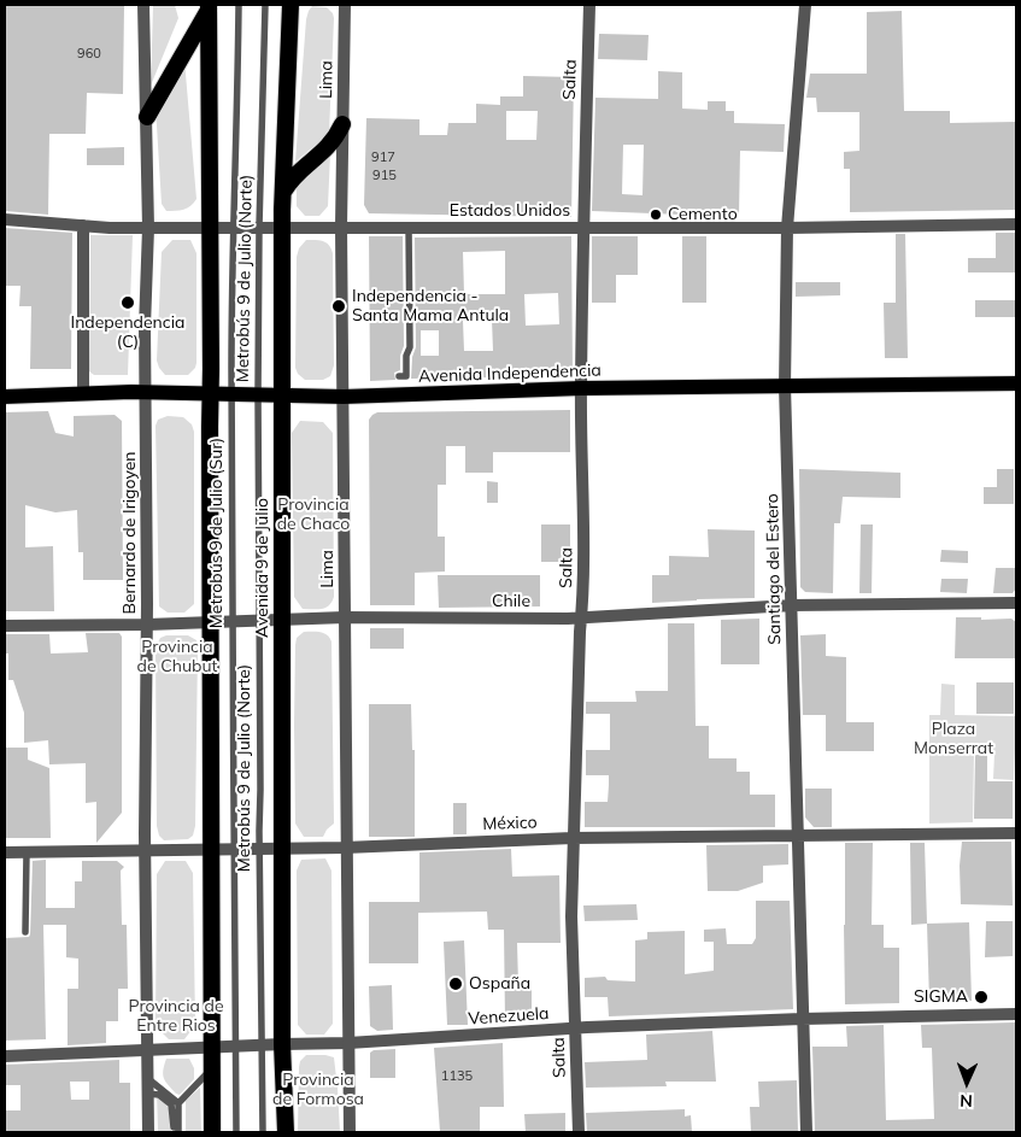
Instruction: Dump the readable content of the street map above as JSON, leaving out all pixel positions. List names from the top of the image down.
{
  "streets": {
    "highway": ["Avenida 9 de Julio"],
    "main road": ["Avenida Independencia"],
    "street": [
      "Lima",
      "Salta",
      "Estados Unidos",
      "Bernardo de Irigoyen",
      "Santiago del Estero",
      "Chile",
      "México",
      "Venezuela"
    ],
    "lane": ["Metrobús 9 de Julio (Norte)", "Metrobús 9 de Julio (Sur)"]
  },
  "crossings": [
    ["Lima", "Estados Unidos"],
    ["Lima", "Avenida Independencia"],
    ["Lima", "Chile"],
    ["Lima", "México"],
    ["Lima", "Venezuela"],
    ["Salta", "Estados Unidos"],
    ["Salta", "Avenida Independencia"],
    ["Salta", "Chile"],
    ["Salta", "México"],
    ["Salta", "Venezuela"],
    ["Estados Unidos", "Metrobús 9 de Julio (Norte)"],
    ["Estados Unidos", "Bernardo de Irigoyen"],
    ["Estados Unidos", "Metrobús 9 de Julio (Sur)"],
    ["Estados Unidos", "Avenida 9 de Julio"],
    ["Estados Unidos", "Santiago del Estero"],
    ["Metrobús 9 de Julio (Norte)", "Avenida Independencia"],
    ["Metrobús 9 de Julio (Norte)", "Chile"],
    ["Metrobús 9 de Julio (Norte)", "México"],
    ["Metrobús 9 de Julio (Norte)", "Venezuela"],
    ["Avenida Independencia", "Bernardo de Irigoyen"],
    ["Avenida Independencia", "Metrobús 9 de Julio (Sur)"],
    ["Avenida Independencia", "Avenida 9 de Julio"],
    ["Avenida Independencia", "Santiago del Estero"],
    ["Bernardo de Irigoyen", "Chile"],
    ["Bernardo de Irigoyen", "México"],
    ["Bernardo de Irigoyen", "Venezuela"],
    ["Metrobús 9 de Julio (Sur)", "Chile"],
    ["Metrobús 9 de Julio (Sur)", "México"],
    ["Metrobús 9 de Julio (Sur)", "Venezuela"],
    ["Avenida 9 de Julio", "Chile"],
    ["Avenida 9 de Julio", "México"],
    ["Avenida 9 de Julio", "Venezuela"],
    ["Santiago del Estero", "Chile"],
    ["Santiago del Estero", "México"],
    ["Santiago del Estero", "Venezuela"]
  ],
  "parks": [
    "Provincia de Chaco",
    "Provincia de Chubut",
    "Plaza Monserrat",
    "Provincia de Entre Rios",
    "Provincia de Formosa"
  ],
  "places": [
    "Cemento",
    "Independencia (C)",
    "Independencia - Santa Mama Antula",
    "Ospaña",
    "SIGMA"
  ],
  "house_numbers": [
    "960",
    "917",
    "915",
    "1135"
  ],
  "north": "bottom"
}
